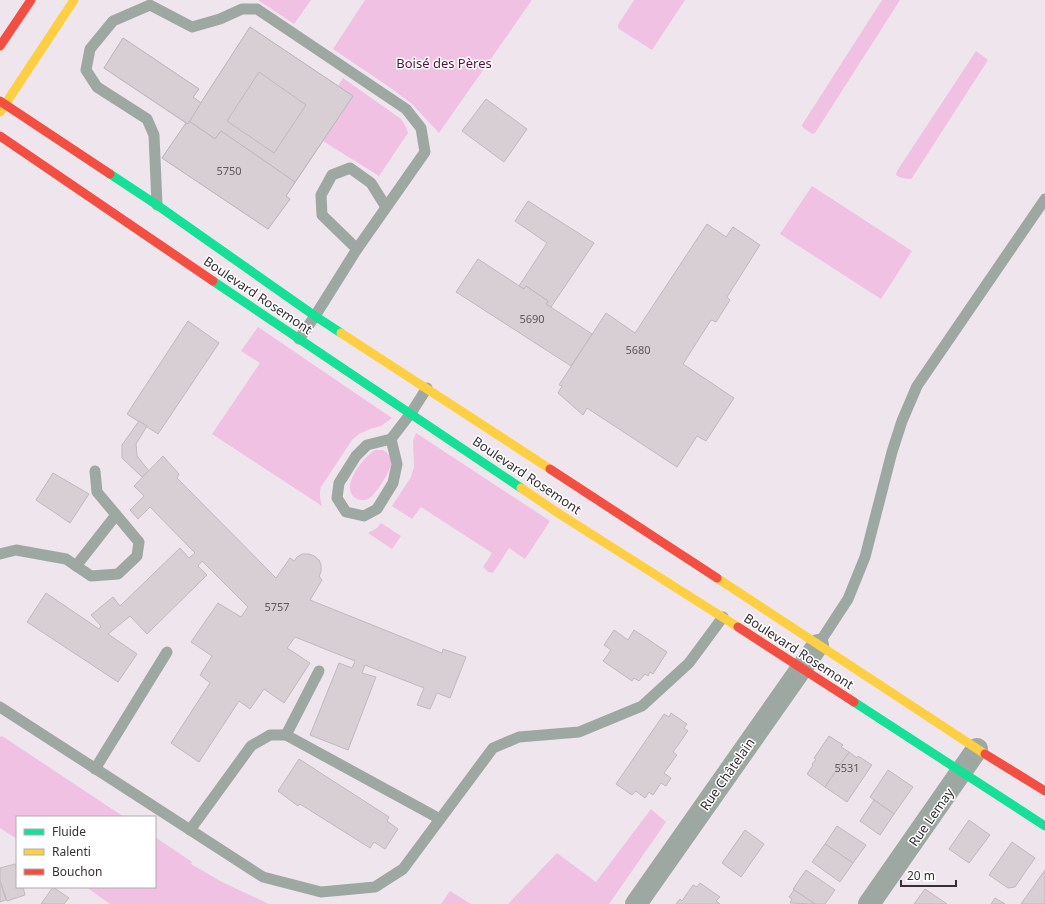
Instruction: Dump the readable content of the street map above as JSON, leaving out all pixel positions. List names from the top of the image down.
{
  "streets": {
    "main road": ["Boulevard Rosemont"],
    "street": ["Rue Châtelain", "Rue Lemay"]
  },
  "crossings": [
    ["Boulevard Rosemont", "Rue Châtelain"],
    ["Boulevard Rosemont", "Rue Lemay"]
  ],
  "parks": ["Boisé des Pères"],
  "house_numbers": [
    "5750",
    "5690",
    "5680",
    "5757",
    "5531"
  ],
  "legend": ["Fluide", "Ralenti", "Bouchon"],
  "scale_bar": "20 m"
}
